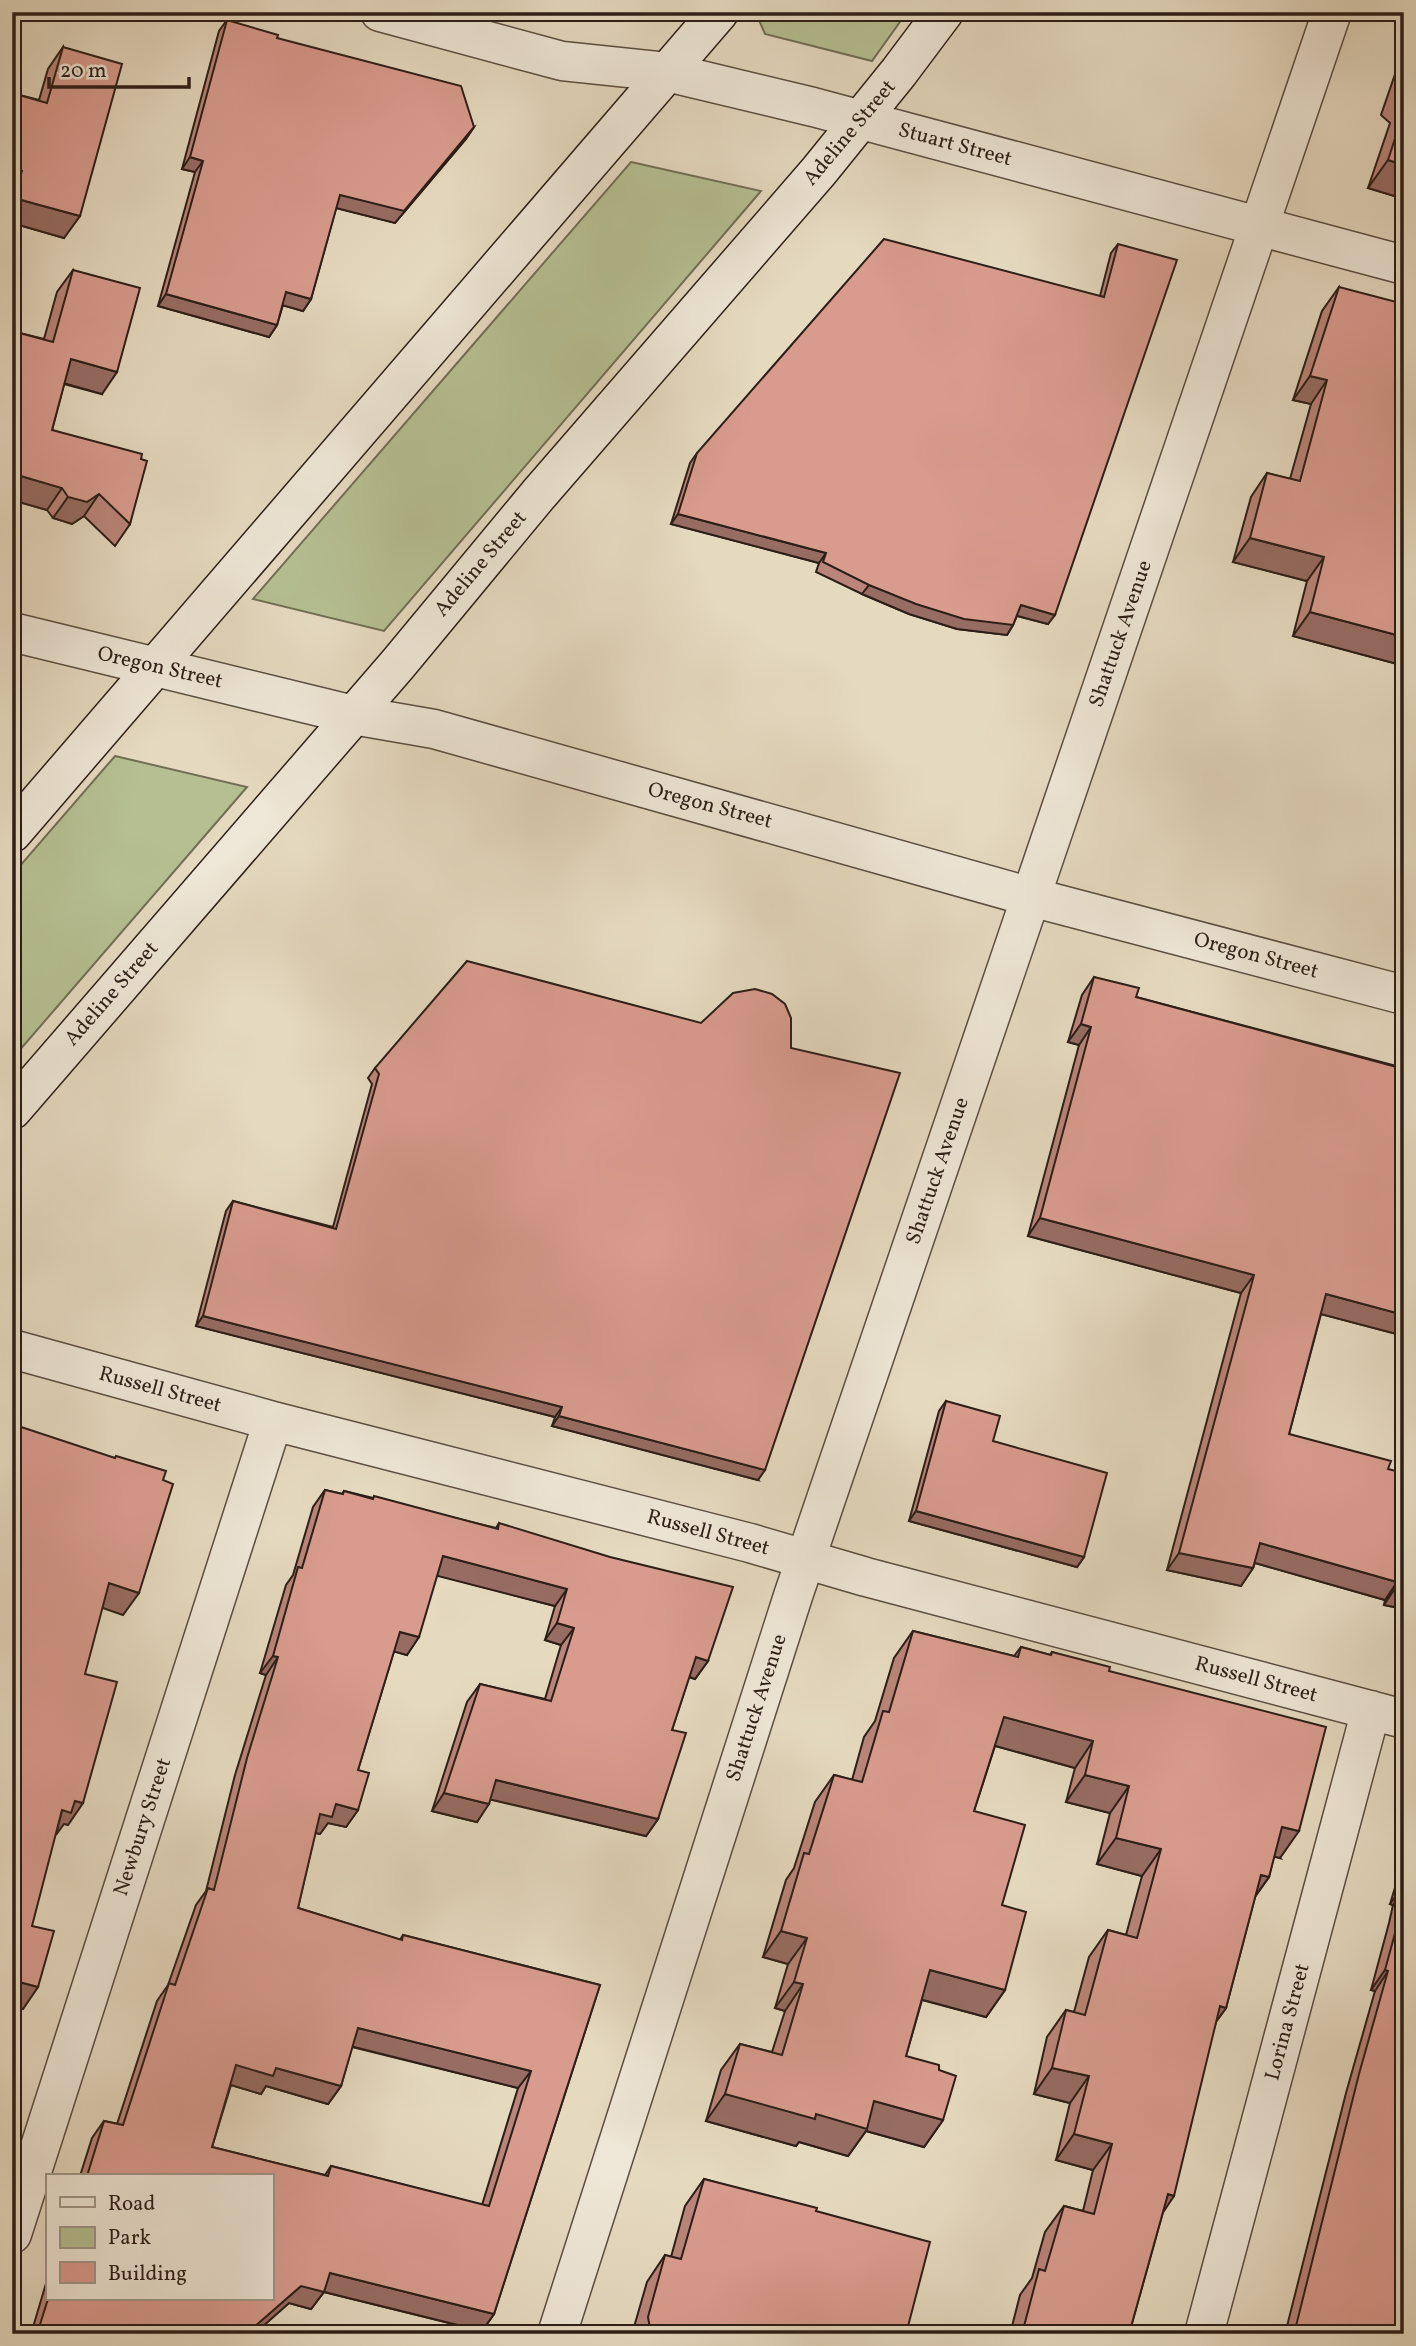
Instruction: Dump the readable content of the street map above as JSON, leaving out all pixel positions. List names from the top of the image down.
{
  "streets": {
    "street": [
      "Adeline Street",
      "Stuart Street",
      "Shattuck Avenue",
      "Oregon Street",
      "Russell Street",
      "Newbury Street",
      "Lorina Street"
    ]
  },
  "crossings": [
    ["Adeline Street", "Stuart Street"],
    ["Adeline Street", "Oregon Street"],
    ["Stuart Street", "Shattuck Avenue"],
    ["Shattuck Avenue", "Oregon Street"],
    ["Shattuck Avenue", "Russell Street"],
    ["Russell Street", "Newbury Street"],
    ["Russell Street", "Lorina Street"]
  ],
  "legend": ["Road", "Park", "Building"],
  "scale_bar": "20 m"
}
